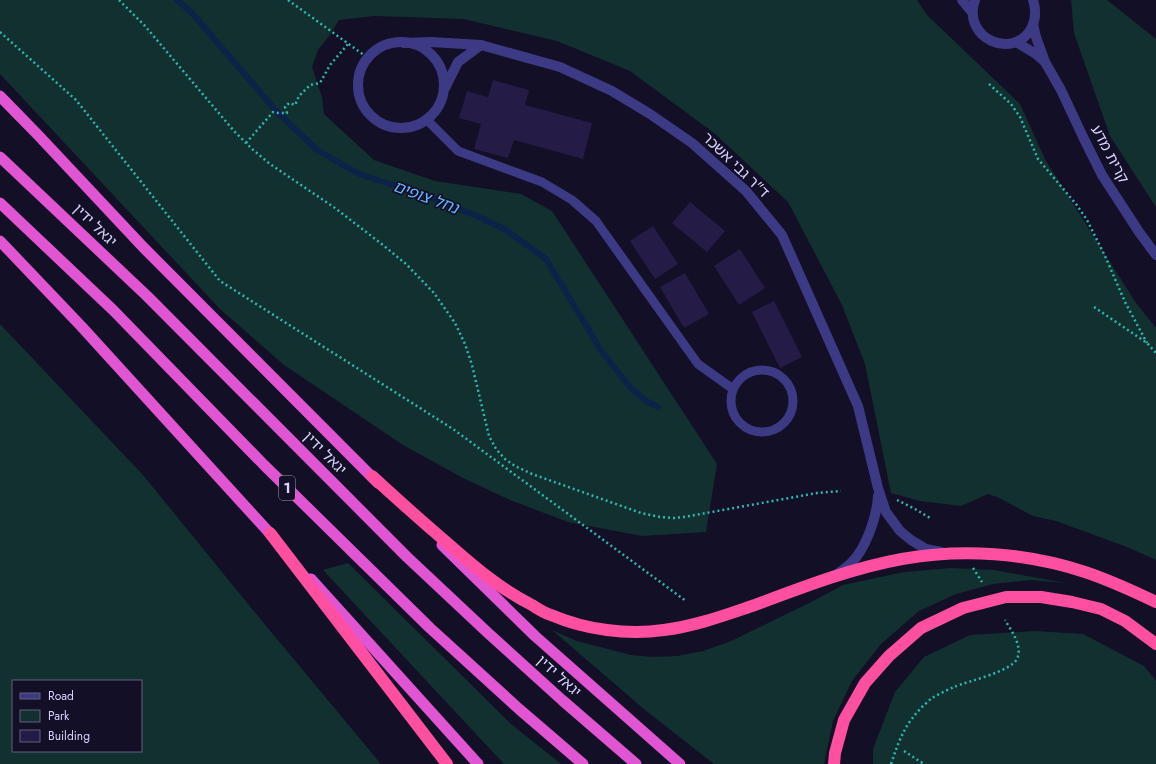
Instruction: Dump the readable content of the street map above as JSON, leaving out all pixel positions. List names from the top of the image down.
{
  "streets": {
    "highway": ["יגאל ידין", "1"],
    "street": ["קרית מדע", "ד\"ר גבי אשכר"]
  },
  "water": ["נחל צופים"],
  "legend": ["Road", "Park", "Building"]
}
